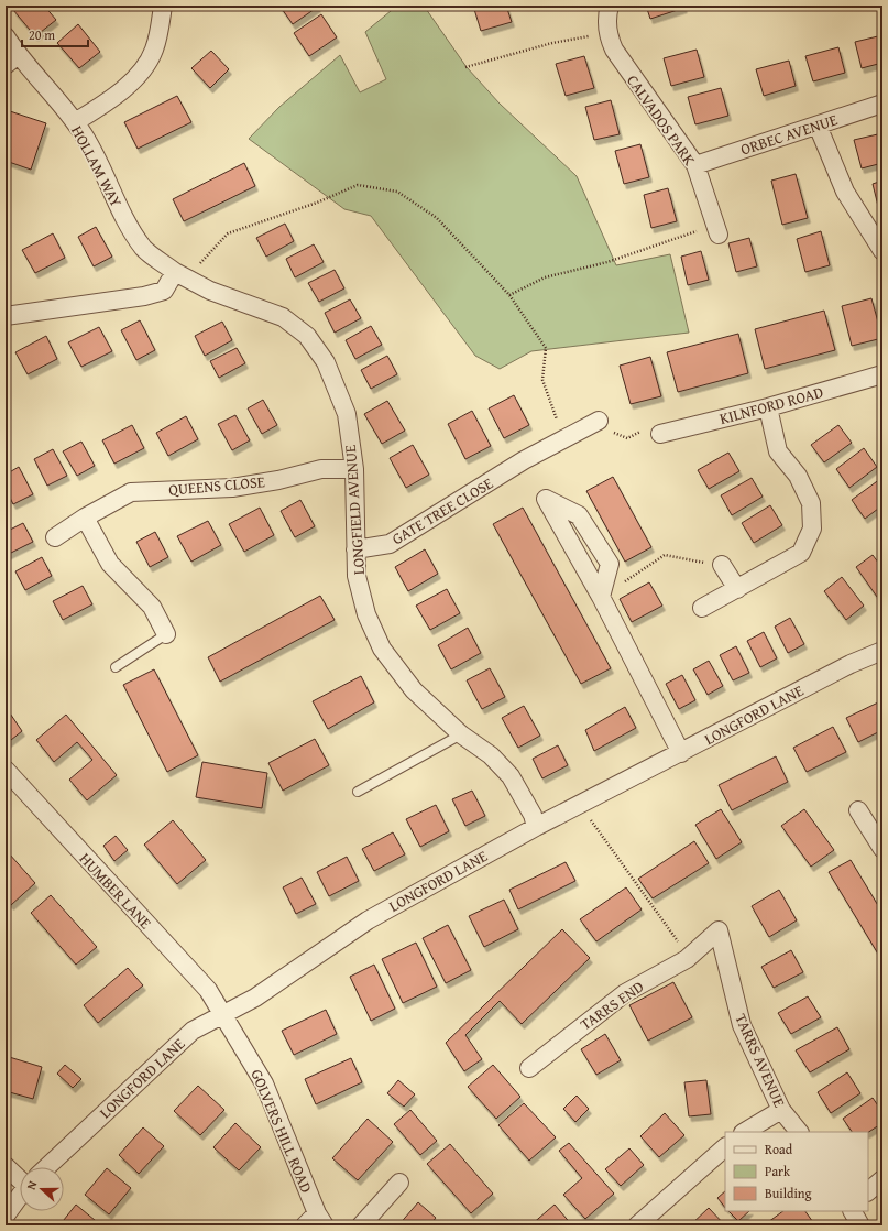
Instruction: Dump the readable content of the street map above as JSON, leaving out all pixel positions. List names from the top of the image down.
{
  "streets": {
    "street": [
      "CALVADOS PARK",
      "ORBEC AVENUE",
      "HOLLAM WAY",
      "KILNFORD ROAD",
      "QUEENS CLOSE",
      "LONGFIELD AVENUE",
      "GATE TREE CLOSE",
      "LONGFORD LANE",
      "HUMBER LANE",
      "TARRS END",
      "TARRS AVENUE",
      "GOLVERS HILL ROAD"
    ]
  },
  "crossings": [
    ["CALVADOS PARK", "ORBEC AVENUE"],
    ["HOLLAM WAY", "LONGFIELD AVENUE"],
    ["QUEENS CLOSE", "LONGFIELD AVENUE"],
    ["LONGFIELD AVENUE", "GATE TREE CLOSE"],
    ["LONGFIELD AVENUE", "LONGFORD LANE"],
    ["LONGFORD LANE", "HUMBER LANE"],
    ["LONGFORD LANE", "GOLVERS HILL ROAD"],
    ["HUMBER LANE", "GOLVERS HILL ROAD"],
    ["TARRS END", "TARRS AVENUE"]
  ],
  "legend": ["Road", "Park", "Building"],
  "scale_bar": "20 m",
  "north": "left"
}
